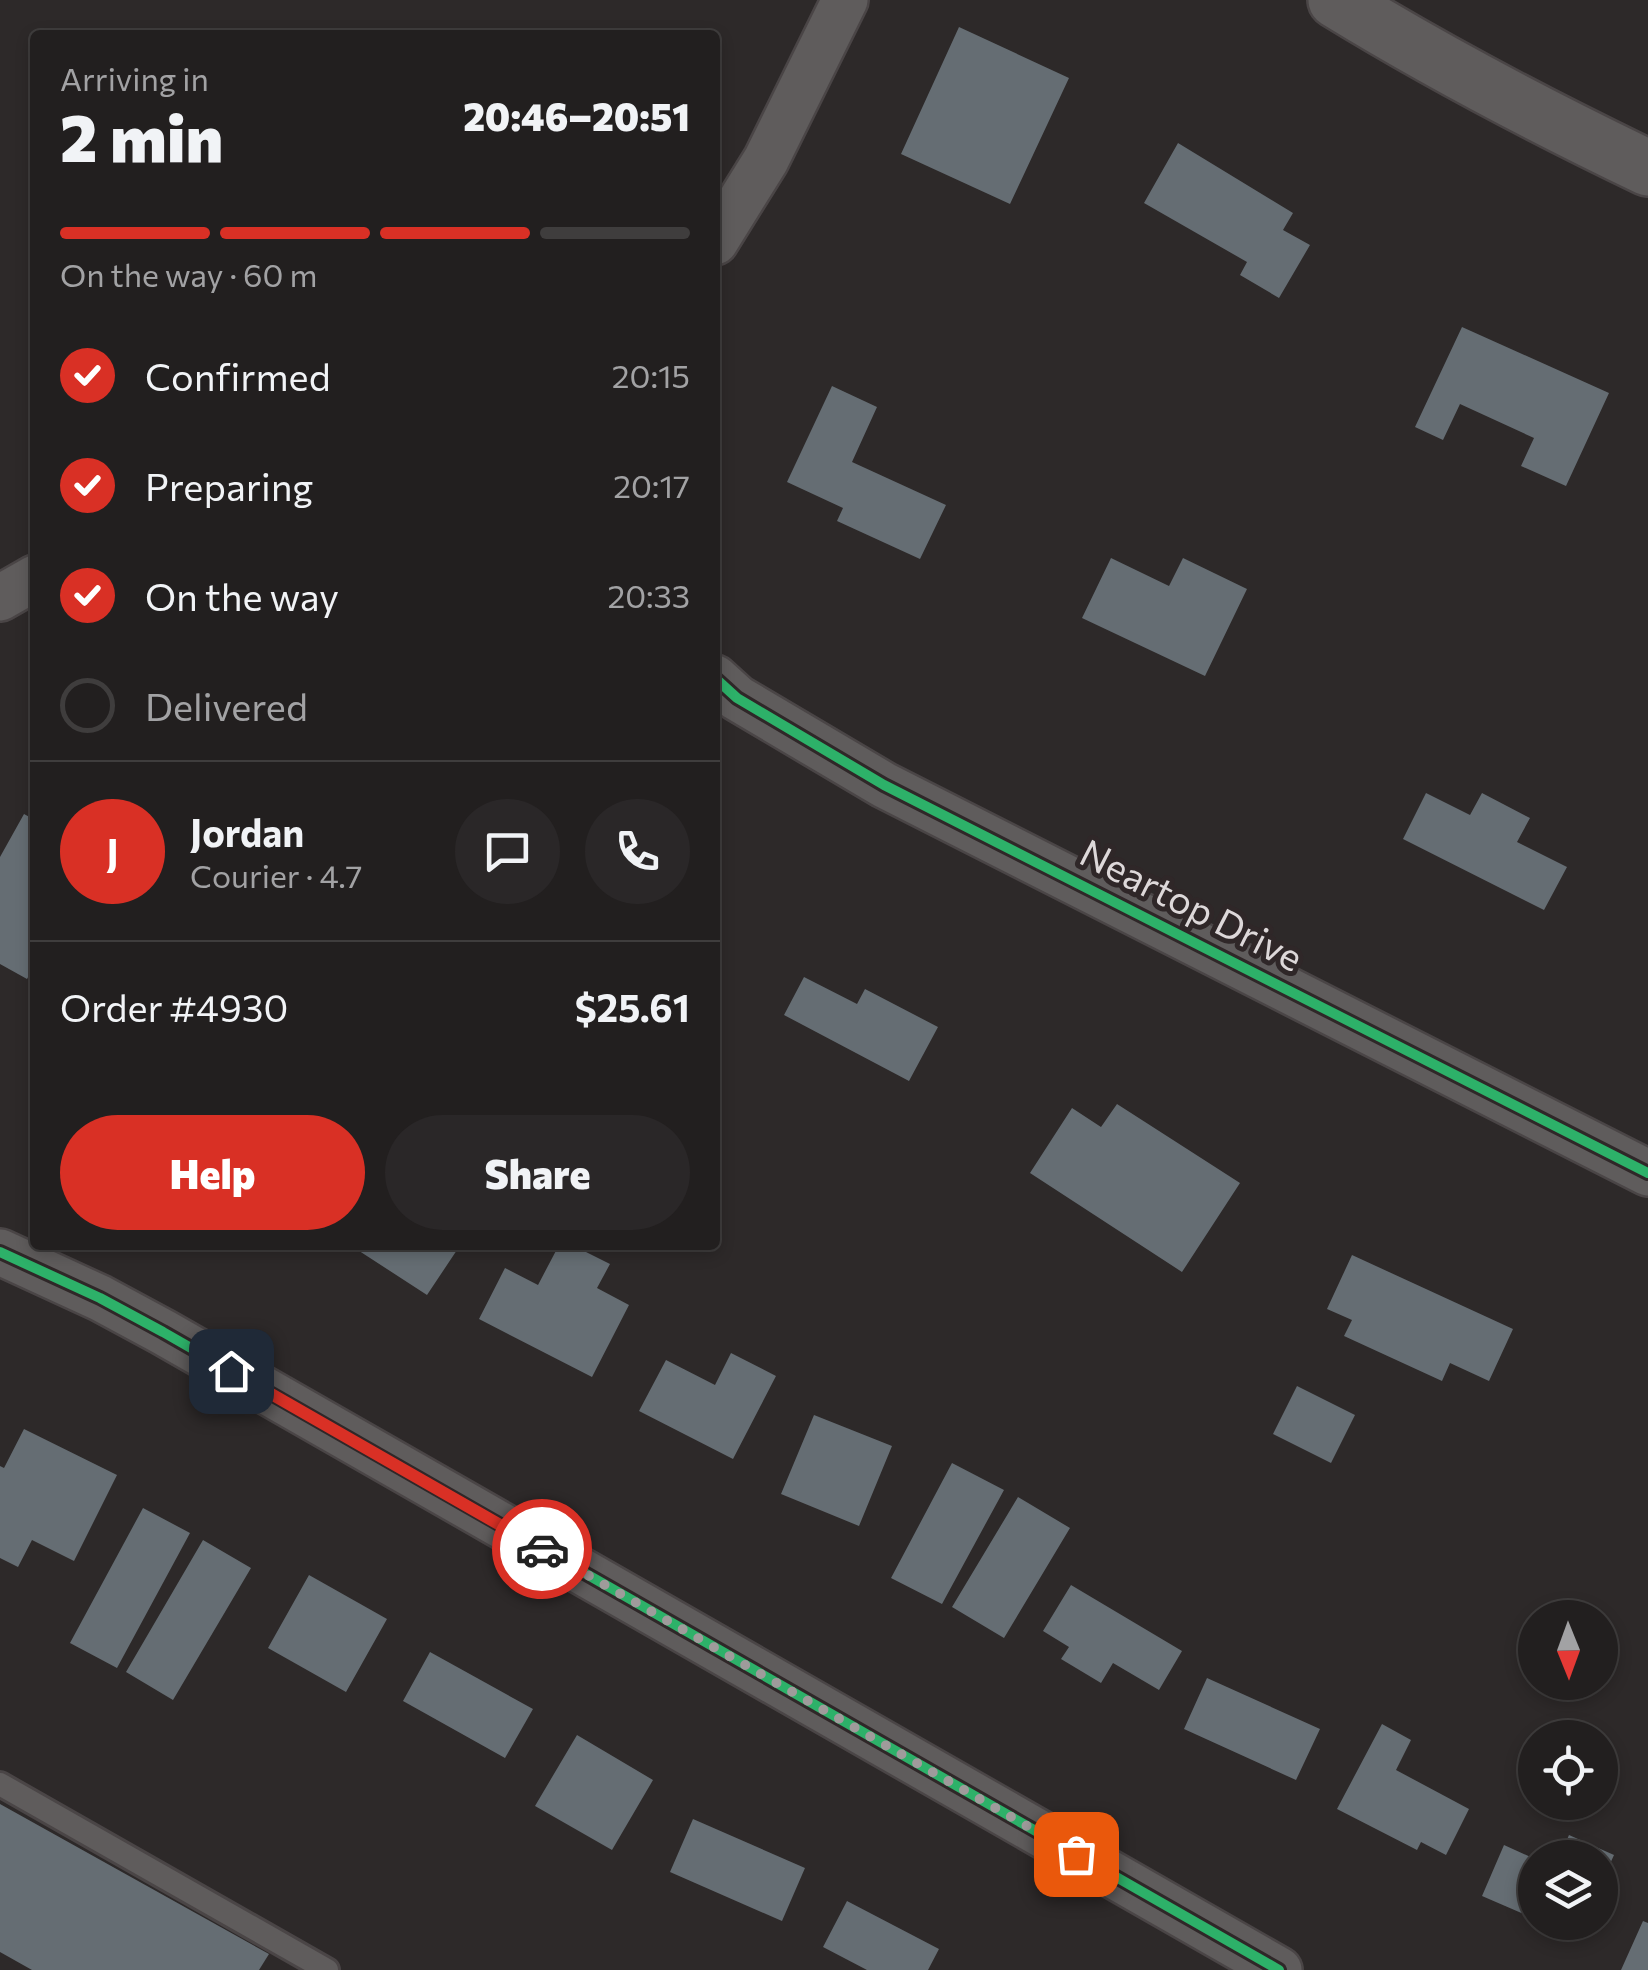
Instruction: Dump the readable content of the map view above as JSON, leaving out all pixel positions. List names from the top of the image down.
{
  "streets": {
    "street": ["Neartop Drive"]
  },
  "north": "bottom",
  "page": {
    "heading": ["2 min", "Arriving in", "20:46–20:51"],
    "panel": [
      "Jordan",
      "Courier · 4.7",
      "Order #4930",
      "$25.61"
    ],
    "bar": "On the way · 60 m",
    "list": [
      ["Confirmed", "20:15"],
      ["Preparing", "20:17"],
      ["On the way", "20:33"],
      "Delivered"
    ],
    "round": "J",
    "buttons": ["Help", "Share"]
  }
}
